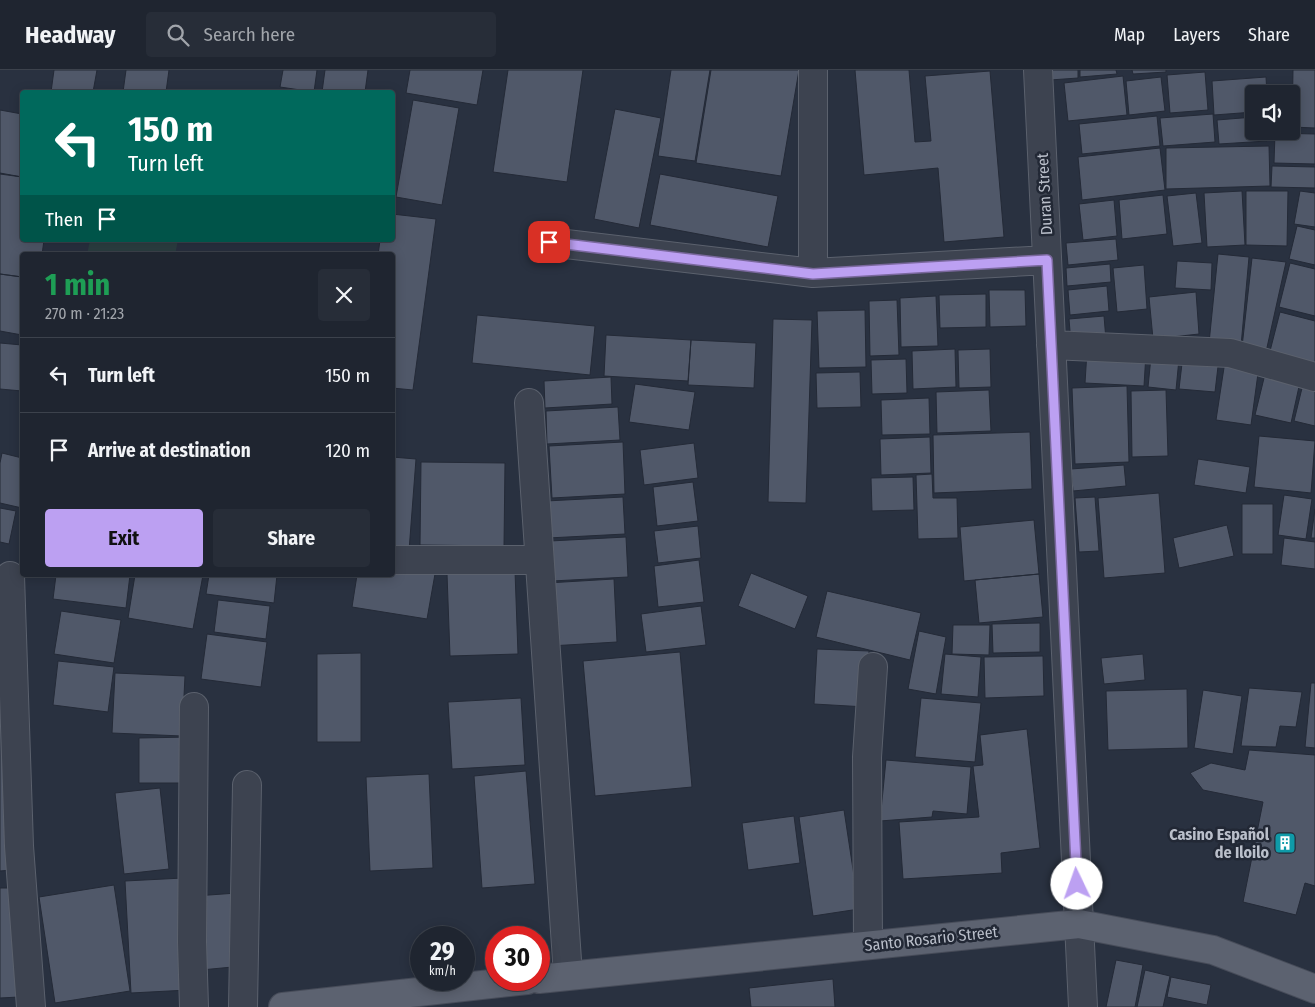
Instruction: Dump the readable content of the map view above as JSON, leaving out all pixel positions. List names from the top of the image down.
{
  "streets": {
    "main road": ["Santo Rosario Street"],
    "street": ["Duran Street"]
  },
  "crossings": [
    ["Duran Street", "Santo Rosario Street"]
  ],
  "places": {
    "building": ["Casino Español de Iloilo"]
  },
  "page": {
    "header": "Headway",
    "search": "Search here",
    "nav": ["Map", "Layers", "Share"],
    "turn": ["150 m", "Turn left"],
    "then": "Then",
    "heading": ["1 min", "270 m · 21:23"],
    "list": [
      {
        "name": "Turn left",
        "value": "150 m"
      },
      {
        "name": "Arrive at destination",
        "value": "120 m"
      }
    ],
    "buttons": ["Exit", "Share"],
    "speed": "29 km/h",
    "limit": "30"
  }
}
